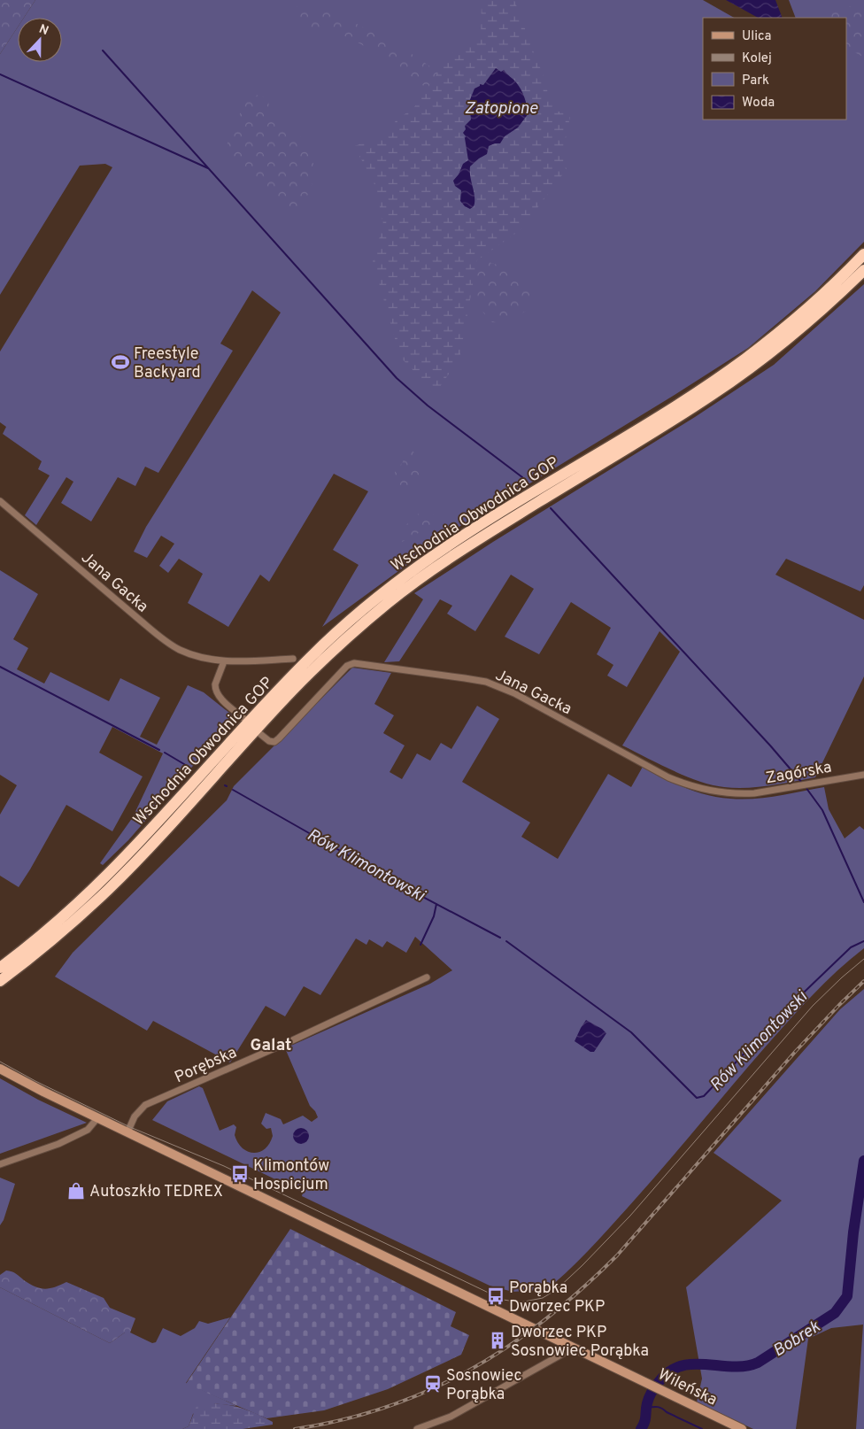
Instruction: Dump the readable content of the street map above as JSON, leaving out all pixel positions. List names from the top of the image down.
{
  "streets": {
    "highway": ["Wschodnia Obwodnica GOP"],
    "street": [
      "Jana Gacka",
      "Zagórska",
      "Porębska",
      "Wileńska"
    ]
  },
  "crossings": [
    ["Jana Gacka", "Zagórska"],
    ["Porębska", "Wileńska"]
  ],
  "districts": ["Galat"],
  "water": ["Zatopione", "Rów Klimontowski", "Bobrek"],
  "places": {
    "sports": ["Freestyle Backyard"],
    "bus stop": ["Klimontów Hospicjum", "Porąbka Dworzec PKP"],
    "shop": ["Autoszkło TEDREX"],
    "building": ["Dworzec PKP Sosnowiec Porąbka"],
    "station": ["Sosnowiec Porąbka"]
  },
  "legend": [
    "Ulica",
    "Kolej",
    "Park",
    "Woda"
  ],
  "north": "top"
}
